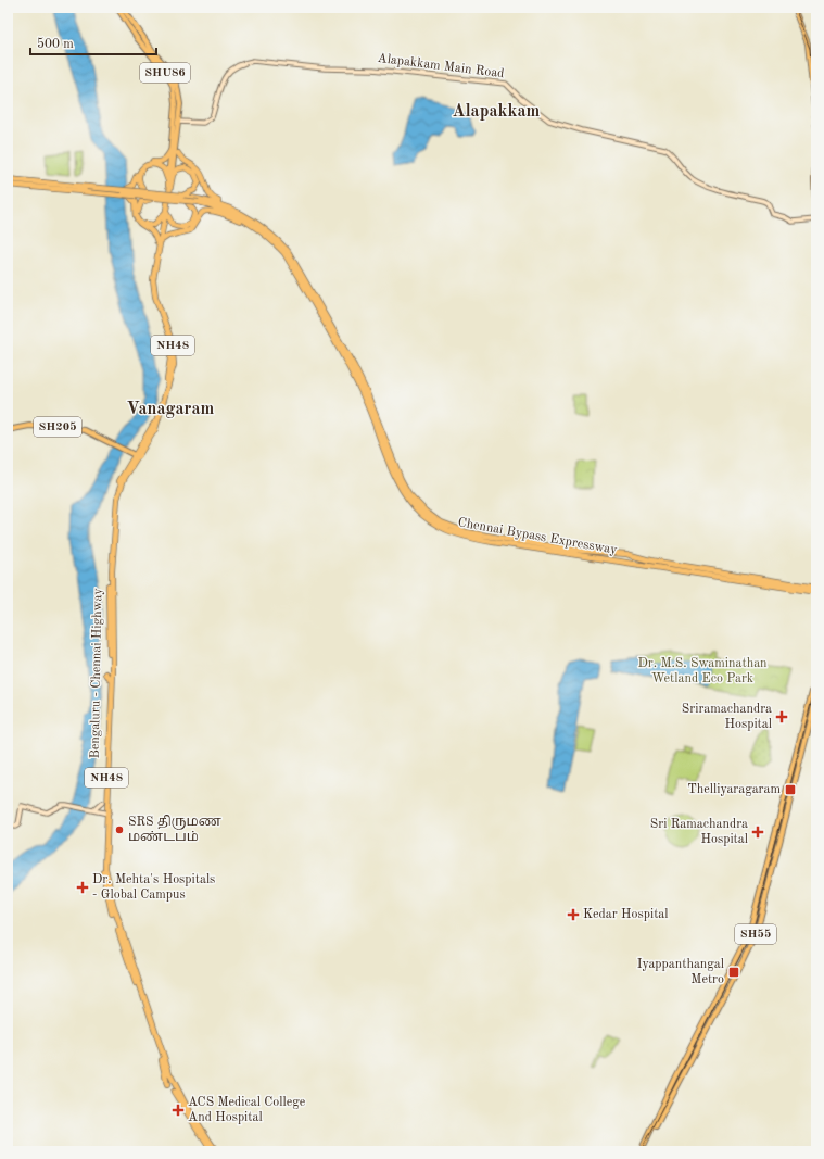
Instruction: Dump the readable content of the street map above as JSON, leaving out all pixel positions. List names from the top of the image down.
{
  "streets": {
    "highway": [
      "SHU86",
      "NH48",
      "Chennai Bypass Expressway",
      "Bengaluru - Chennai Highway"
    ],
    "main road": ["Alapakkam Main Road", "SH205", "SH55"]
  },
  "crossings": [
    ["Alapakkam Main Road", "SHU86"],
    ["SHU86", "NH48"],
    ["NH48", "SH205"],
    ["NH48", "Bengaluru - Chennai Highway"],
    ["SH205", "Bengaluru - Chennai Highway"]
  ],
  "districts": ["Alapakkam", "Vanagaram"],
  "parks": ["Dr. M.S. Swaminathan Wetland Eco Park"],
  "places": {
    "health": [
      "Sriramachandra Hospital",
      "Sri Ramachandra Hospital",
      "Dr. Mehta's Hospitals - Global Campus",
      "Kedar Hospital",
      "ACS Medical College And Hospital"
    ],
    "transit": ["Thelliyaragaram", "Iyappanthangal Metro"],
    "other": ["SRS திருமண மண்டபம்"]
  },
  "scale_bar": "500 m"
}
